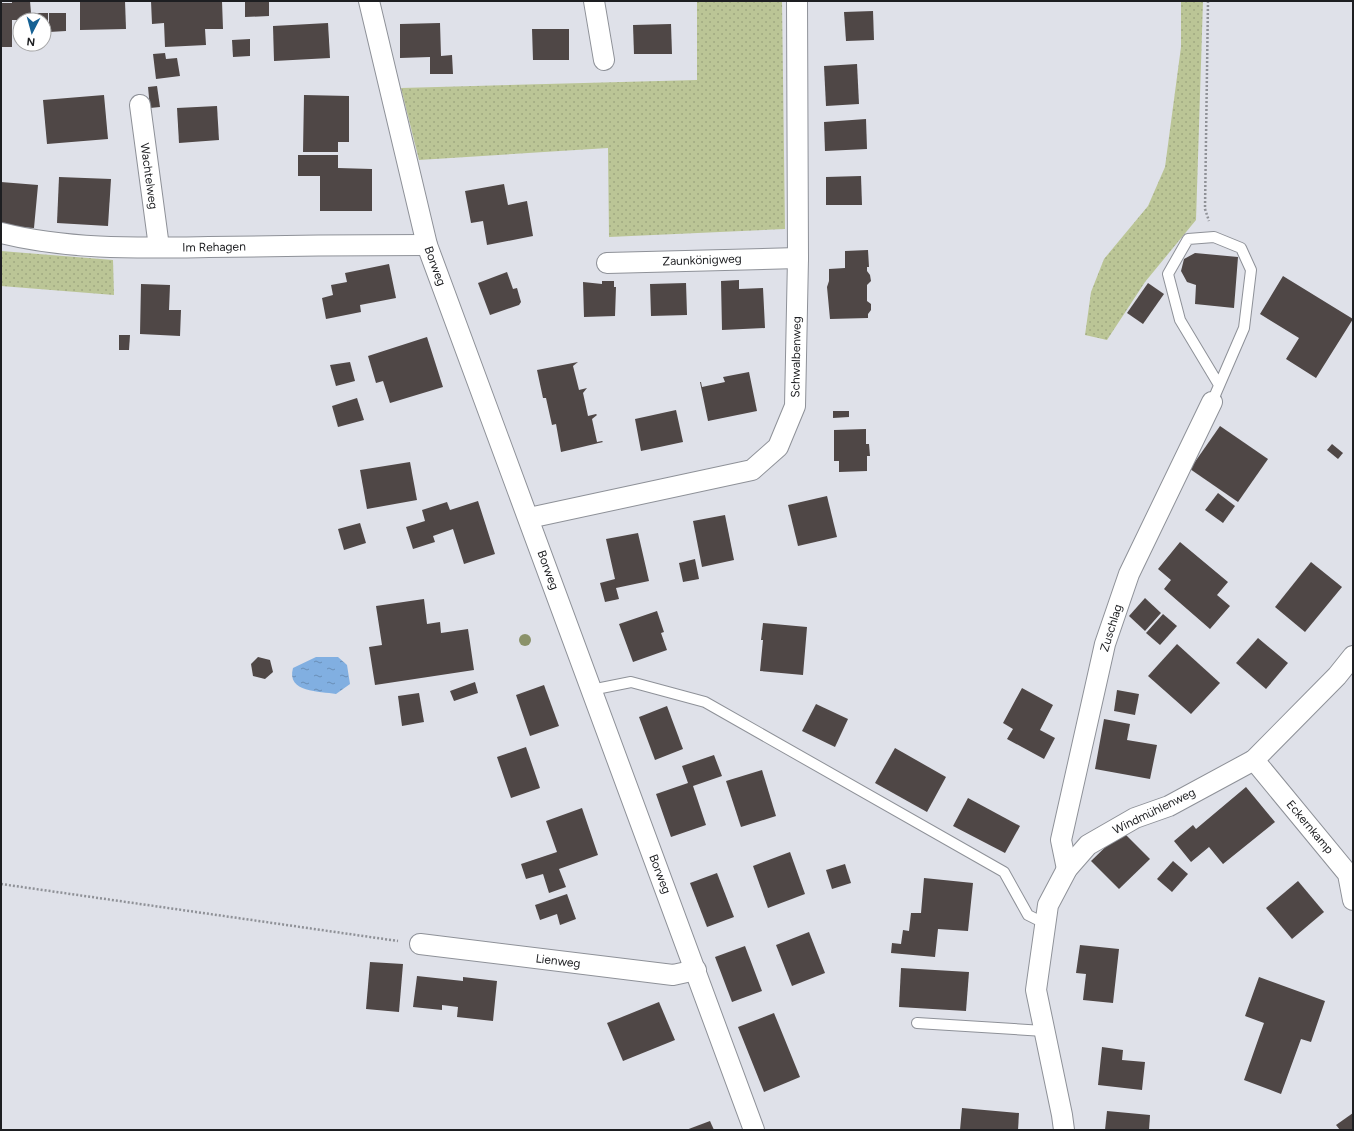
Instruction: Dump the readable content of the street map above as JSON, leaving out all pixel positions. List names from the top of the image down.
{
  "streets": {
    "street": [
      "Wachtelweg",
      "Im Rehagen",
      "Zaunkönigweg",
      "Borweg",
      "Schwalbenweg",
      "Zuschlag",
      "Windmühlenweg",
      "Eckernkamp",
      "Lienweg"
    ]
  },
  "crossings": [
    ["Wachtelweg", "Im Rehagen"],
    ["Im Rehagen", "Borweg"],
    ["Zaunkönigweg", "Schwalbenweg"],
    ["Borweg", "Schwalbenweg"],
    ["Borweg", "Lienweg"],
    ["Zuschlag", "Windmühlenweg"],
    ["Windmühlenweg", "Eckernkamp"]
  ],
  "north": "bottom"
}
